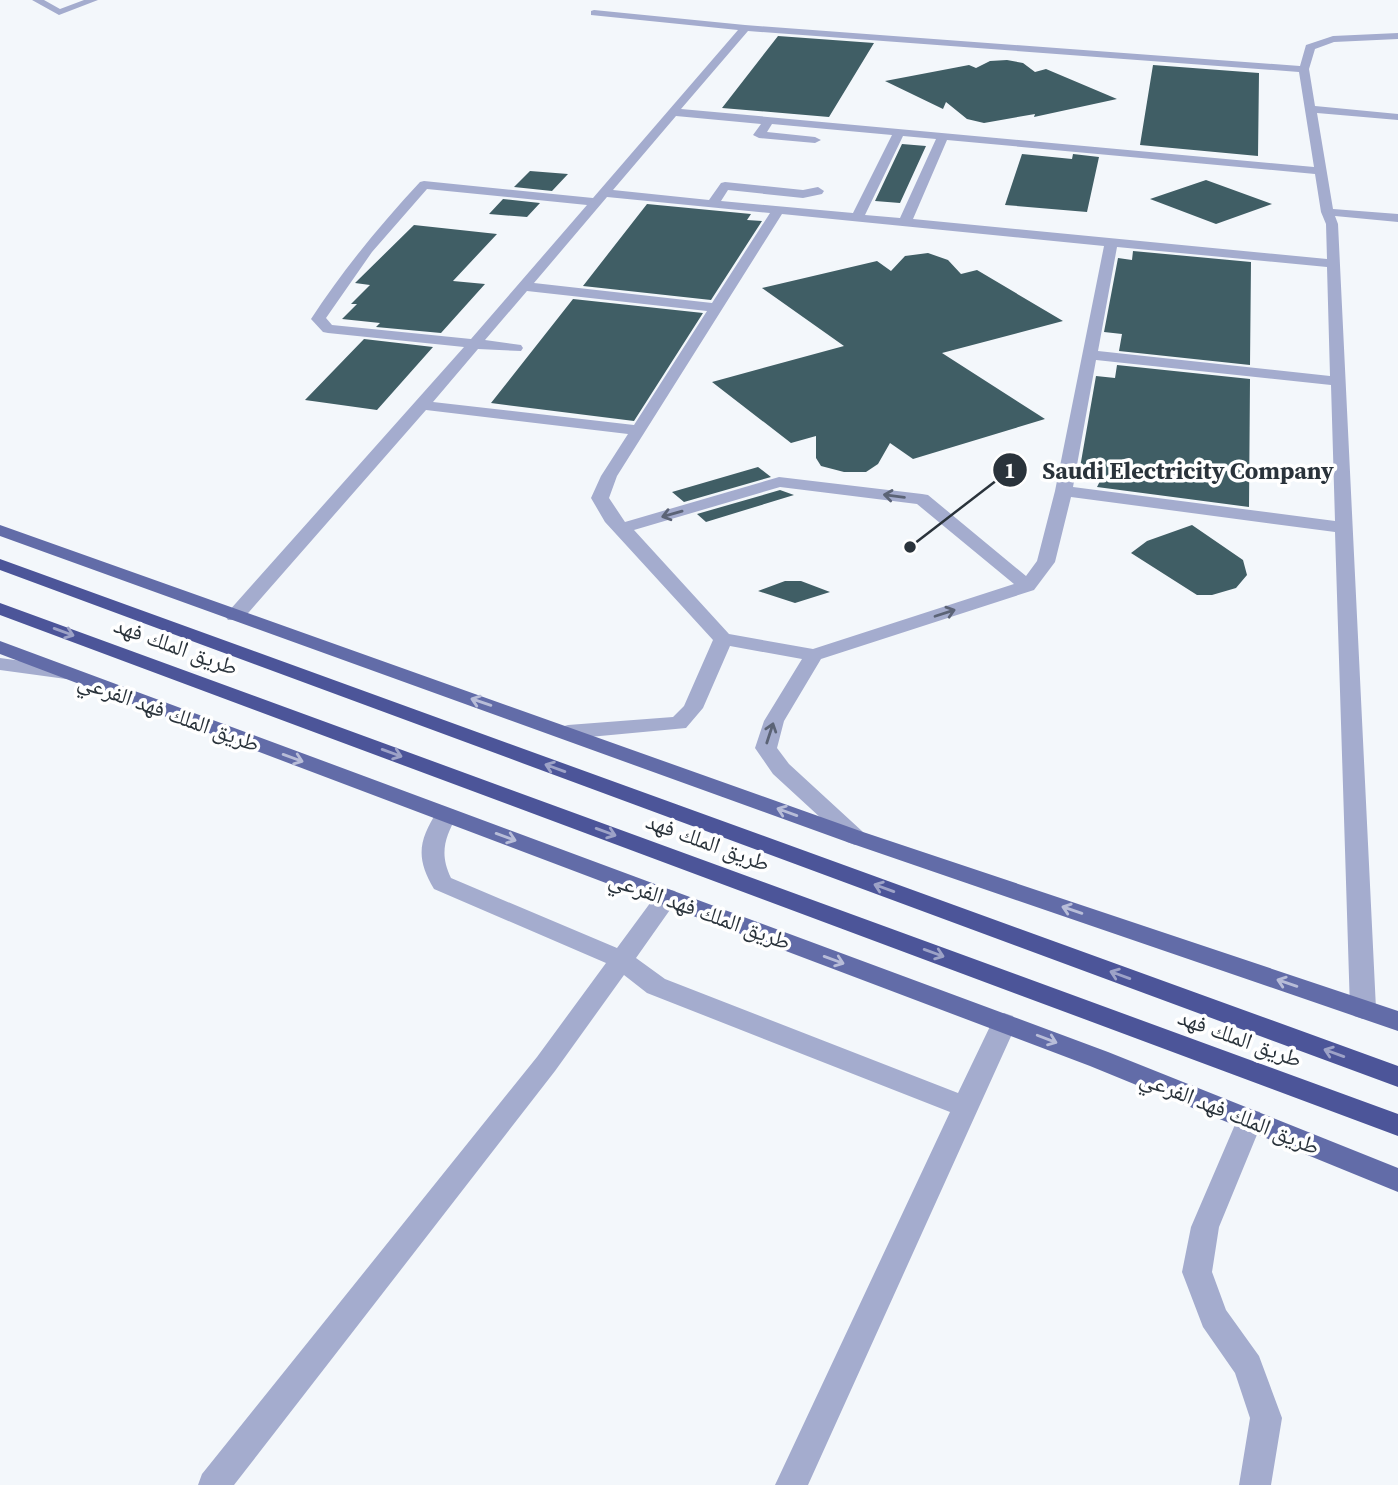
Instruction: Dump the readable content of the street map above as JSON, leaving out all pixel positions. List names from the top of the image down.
{
  "streets": {
    "highway": ["طريق الملك فهد"],
    "main road": ["طريق الملك فهد الفرعي"]
  },
  "places": ["Saudi Electricity Company"]
}
